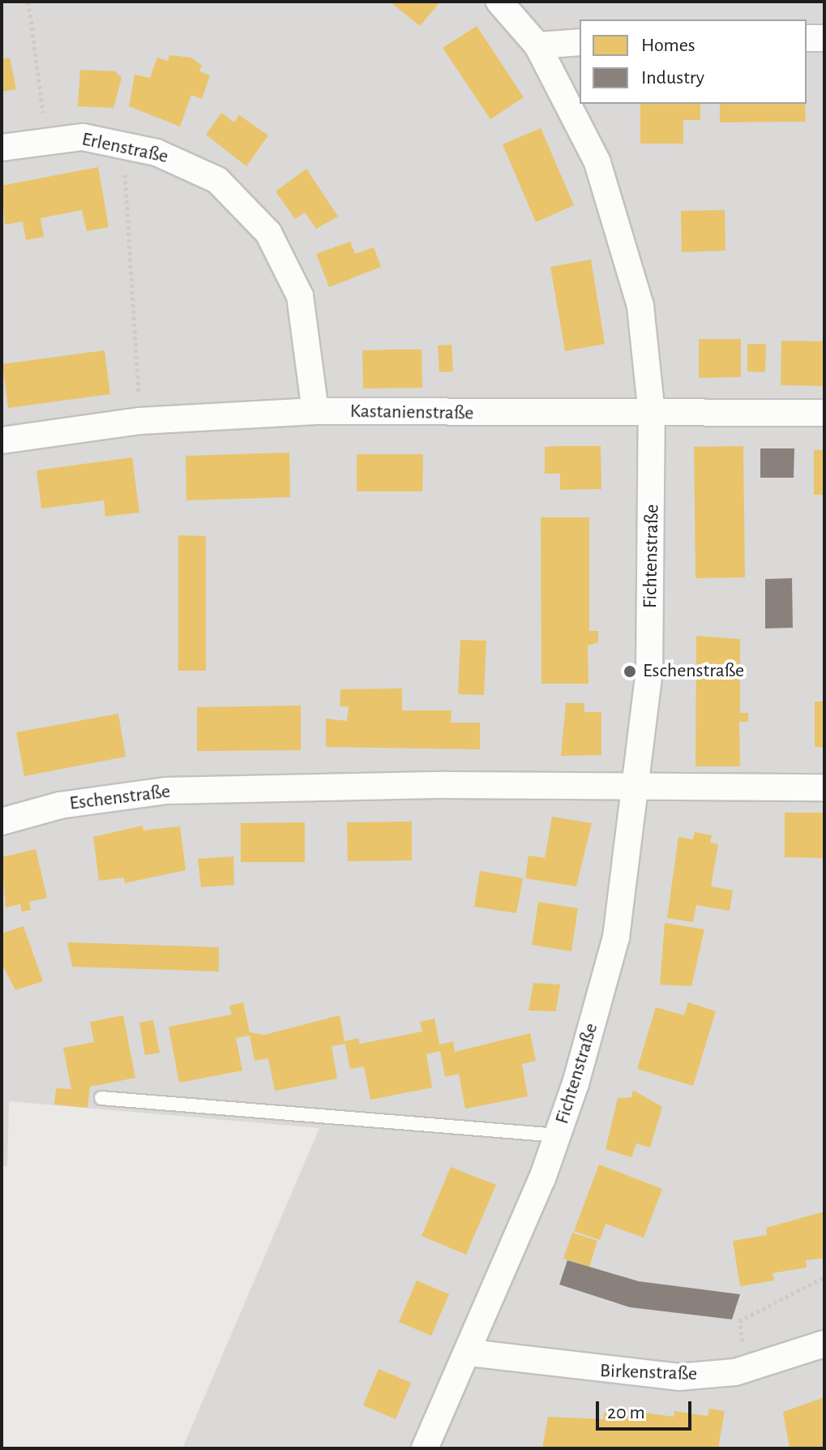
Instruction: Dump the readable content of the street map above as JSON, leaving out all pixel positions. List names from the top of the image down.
{
  "streets": {
    "street": [
      "Erlenstraße",
      "Kastanienstraße",
      "Fichtenstraße",
      "Eschenstraße",
      "Birkenstraße"
    ]
  },
  "crossings": [
    ["Erlenstraße", "Kastanienstraße"],
    ["Kastanienstraße", "Fichtenstraße"],
    ["Fichtenstraße", "Eschenstraße"],
    ["Fichtenstraße", "Birkenstraße"]
  ],
  "places": ["Eschenstraße"],
  "legend": ["Homes", "Industry"],
  "scale_bar": "20 m"
}
